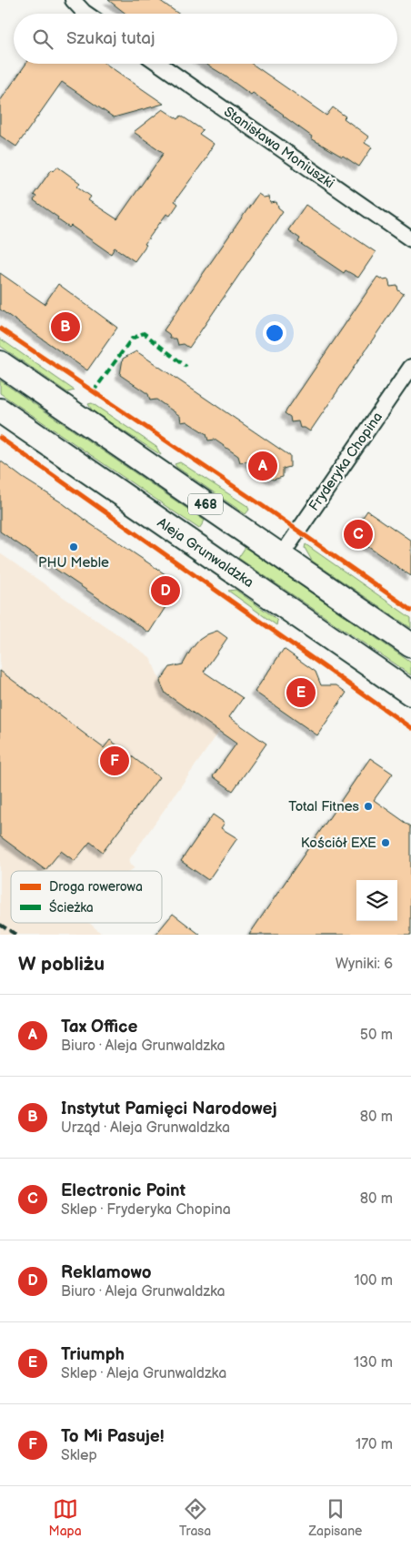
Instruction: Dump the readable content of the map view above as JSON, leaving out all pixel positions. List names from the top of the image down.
{
  "streets": {
    "main road": ["468", "Aleja Grunwaldzka"],
    "street": ["Stanisława Moniuszki", "Fryderyka Chopina"]
  },
  "crossings": [
    ["Fryderyka Chopina", "468"]
  ],
  "places": ["PHU Meble", "Total Fitnes", "Kościół EXE"],
  "legend": ["Droga rowerowa", "Ścieżka"],
  "page": {
    "search": "Szukaj tutaj",
    "pins": [
      "B",
      "A",
      "C",
      "D",
      "E",
      "F"
    ],
    "heading": ["W pobliżu", "Wyniki: 6"],
    "list": [
      {
        "mark": "A",
        "name": "Tax Office",
        "note": "Biuro · Aleja Grunwaldzka",
        "value": "50 m"
      },
      {
        "mark": "B",
        "name": "Instytut Pamięci Narodowej",
        "note": "Urząd · Aleja Grunwaldzka",
        "value": "80 m"
      },
      {
        "mark": "C",
        "name": "Electronic Point",
        "note": "Sklep · Fryderyka Chopina",
        "value": "80 m"
      },
      {
        "mark": "D",
        "name": "Reklamowo",
        "note": "Biuro · Aleja Grunwaldzka",
        "value": "100 m"
      },
      {
        "mark": "E",
        "name": "Triumph",
        "note": "Sklep · Aleja Grunwaldzka",
        "value": "130 m"
      },
      {
        "mark": "F",
        "name": "To Mi Pasuje!",
        "note": "Sklep",
        "value": "170 m"
      }
    ],
    "nav": ["Mapa", "Trasa", "Zapisane"]
  }
}
